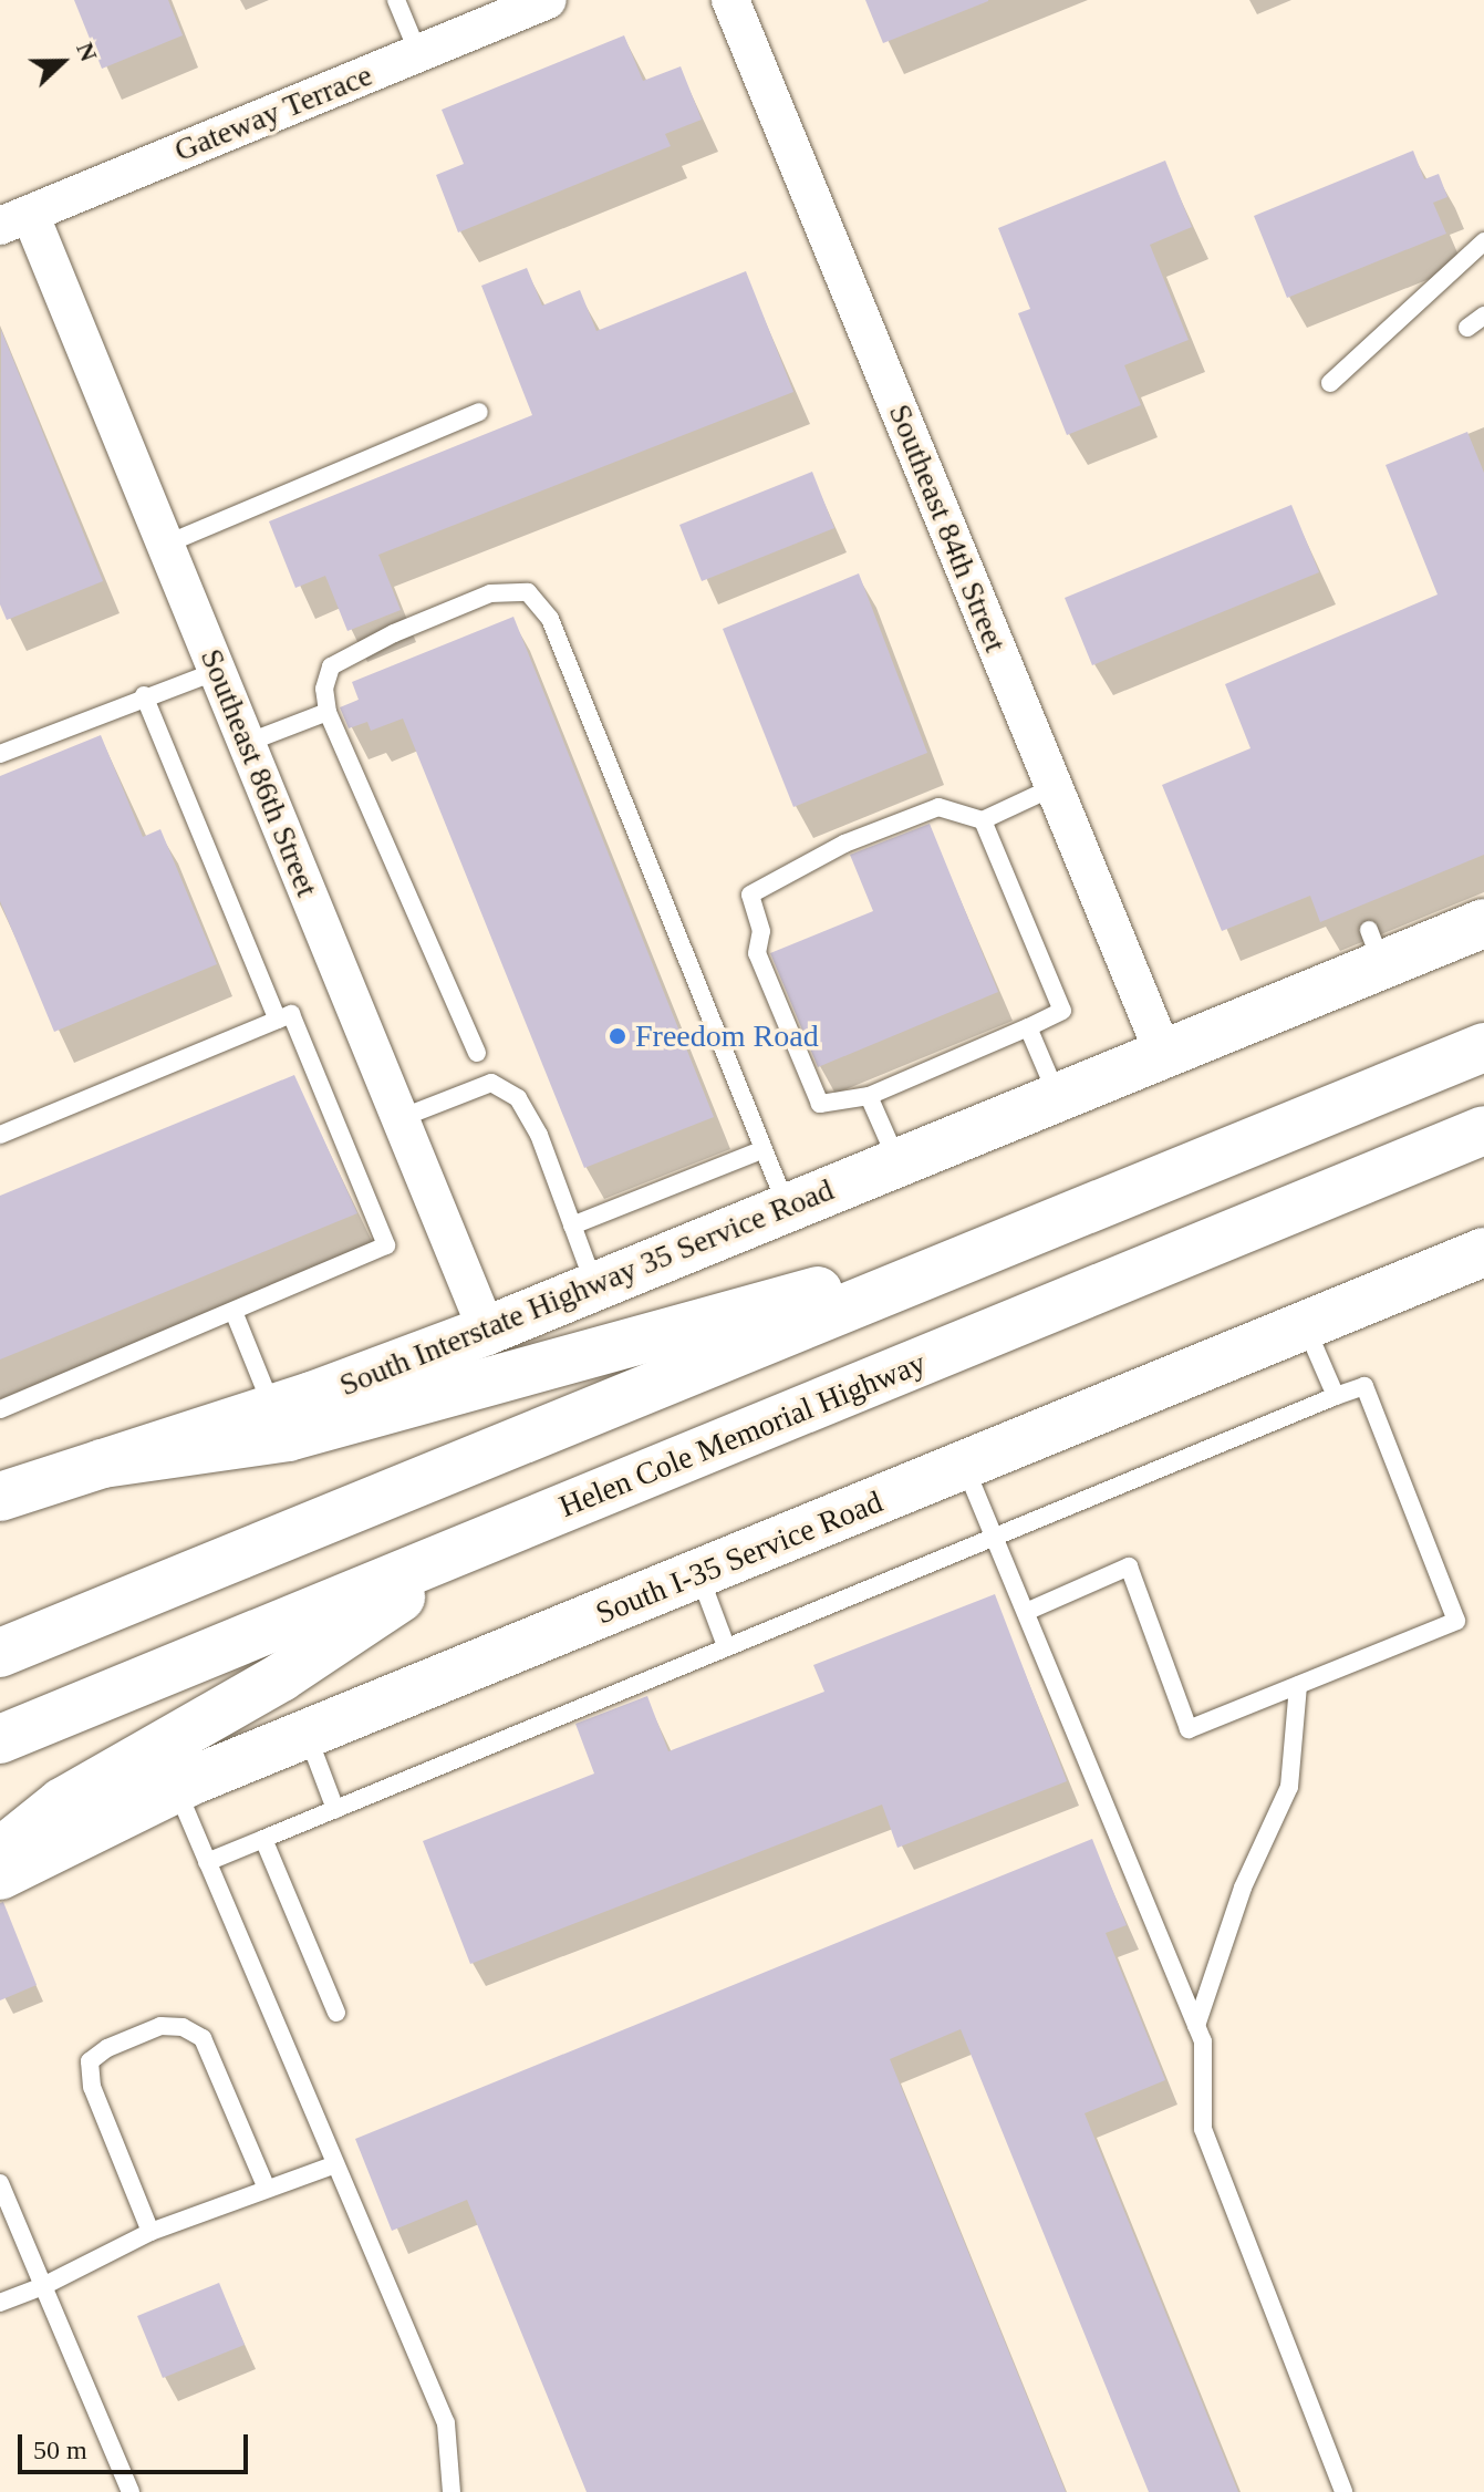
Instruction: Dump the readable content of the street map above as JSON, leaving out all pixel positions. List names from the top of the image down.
{
  "streets": {
    "main road": ["South Interstate Highway 35 Service Road", "Helen Cole Memorial Highway", "South I-35 Service Road"],
    "street": ["Gateway Terrace", "Southeast 84th Street", "Southeast 86th Street"]
  },
  "crossings": [
    ["Gateway Terrace", "Southeast 86th Street"],
    ["Southeast 84th Street", "South Interstate Highway 35 Service Road"],
    ["Southeast 86th Street", "South Interstate Highway 35 Service Road"]
  ],
  "places": ["Freedom Road"],
  "scale_bar": "50 m",
  "north": "right"
}
